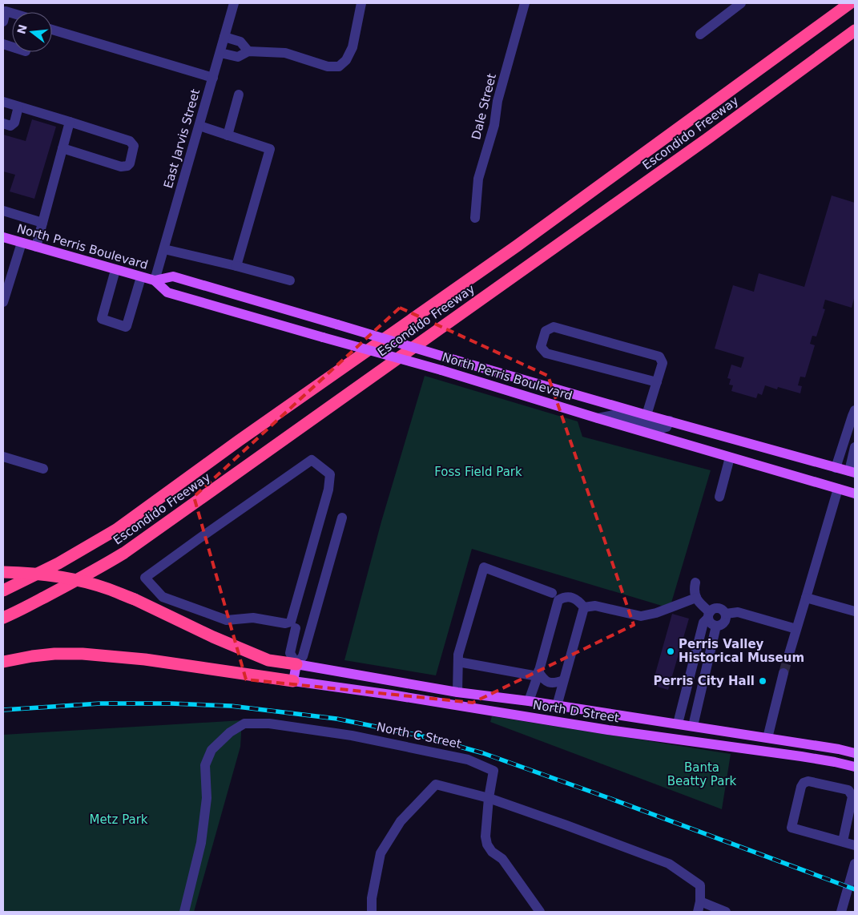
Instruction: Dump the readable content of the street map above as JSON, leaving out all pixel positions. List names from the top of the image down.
{
  "streets": {
    "highway": ["Escondido Freeway"],
    "main road": ["North Perris Boulevard", "North D Street"],
    "street": ["Dale Street", "East Jarvis Street", "North C Street"]
  },
  "crossings": [
    ["East Jarvis Street", "North Perris Boulevard"]
  ],
  "parks": ["Foss Field Park", "Banta Beatty Park", "Metz Park"],
  "places": ["Perris Valley Historical Museum", "Perris City Hall"],
  "north": "left"
}
